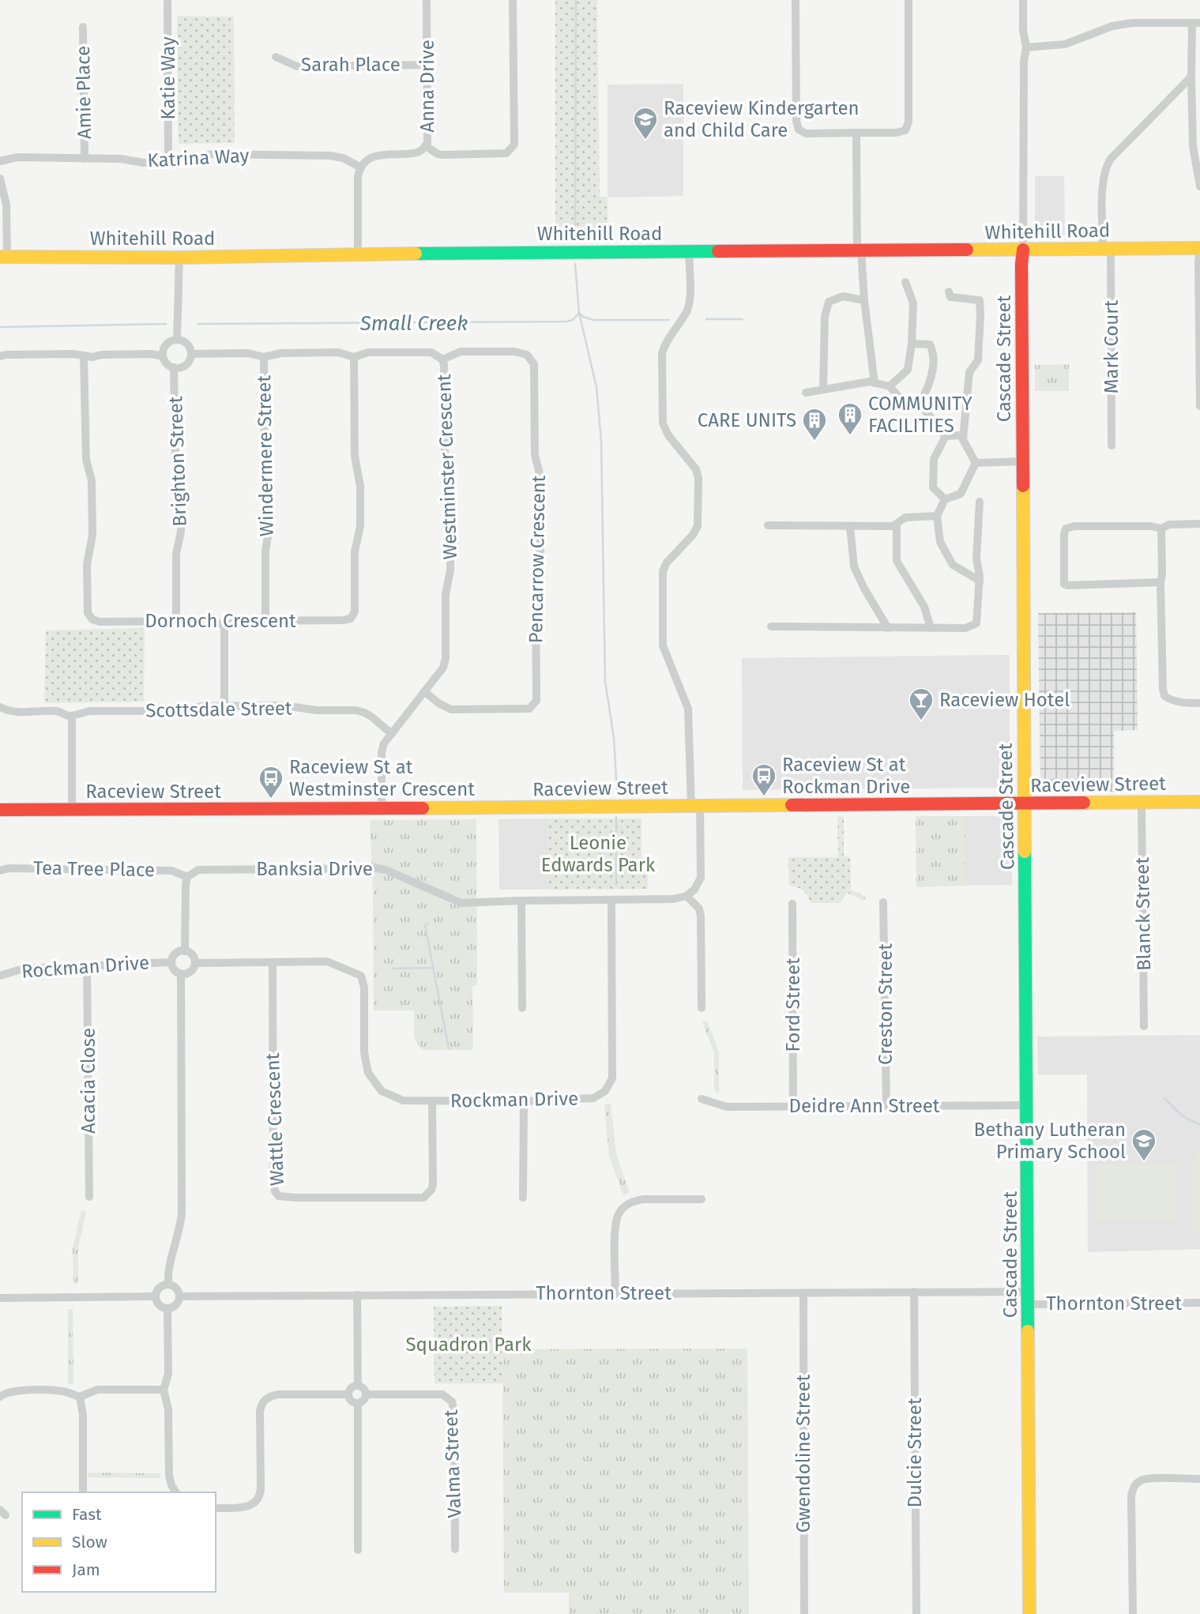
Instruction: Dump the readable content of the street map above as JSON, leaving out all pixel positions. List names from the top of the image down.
{
  "streets": {
    "street": [
      "Sarah Place",
      "Katie Way",
      "Anna Drive",
      "Amie Place",
      "Katrina Way",
      "Whitehill Road",
      "Mark Court",
      "Cascade Street",
      "Windermere Street",
      "Brighton Street",
      "Westminster Crescent",
      "Pencarrow Crescent",
      "Dornoch Crescent",
      "Scottsdale Street",
      "Raceview Street",
      "Tea Tree Place",
      "Banksia Drive",
      "Blanck Street",
      "Rockman Drive",
      "Creston Street",
      "Ford Street",
      "Acacia Close",
      "Deidre Ann Street",
      "Wattle Crescent",
      "Thornton Street",
      "Dulcie Street",
      "Gwendoline Street",
      "Valma Street"
    ]
  },
  "crossings": [
    ["Sarah Place", "Anna Drive"],
    ["Katie Way", "Katrina Way"],
    ["Anna Drive", "Katrina Way"],
    ["Amie Place", "Katrina Way"],
    ["Whitehill Road", "Mark Court"],
    ["Whitehill Road", "Cascade Street"],
    ["Cascade Street", "Raceview Street"],
    ["Cascade Street", "Deidre Ann Street"],
    ["Cascade Street", "Thornton Street"],
    ["Windermere Street", "Westminster Crescent"],
    ["Windermere Street", "Dornoch Crescent"],
    ["Brighton Street", "Westminster Crescent"],
    ["Brighton Street", "Dornoch Crescent"],
    ["Westminster Crescent", "Pencarrow Crescent"],
    ["Westminster Crescent", "Dornoch Crescent"],
    ["Westminster Crescent", "Scottsdale Street"],
    ["Westminster Crescent", "Raceview Street"],
    ["Raceview Street", "Blanck Street"],
    ["Tea Tree Place", "Banksia Drive"],
    ["Banksia Drive", "Rockman Drive"],
    ["Rockman Drive", "Acacia Close"],
    ["Rockman Drive", "Wattle Crescent"],
    ["Creston Street", "Deidre Ann Street"],
    ["Ford Street", "Deidre Ann Street"],
    ["Thornton Street", "Dulcie Street"],
    ["Thornton Street", "Gwendoline Street"]
  ],
  "water": ["Small Creek"],
  "parks": ["Leonie Edwards Park", "Squadron Park"],
  "places": {
    "school or university": ["Raceview Kindergarten and Child Care", "Bethany Lutheran Primary School"],
    "building": ["COMMUNITY FACILITIES", "CARE UNITS"],
    "bar": ["Raceview Hotel"],
    "bus stop": ["Raceview St at Rockman Drive", "Raceview St at Westminster Crescent"]
  },
  "legend": ["Fast", "Slow", "Jam"]
}
